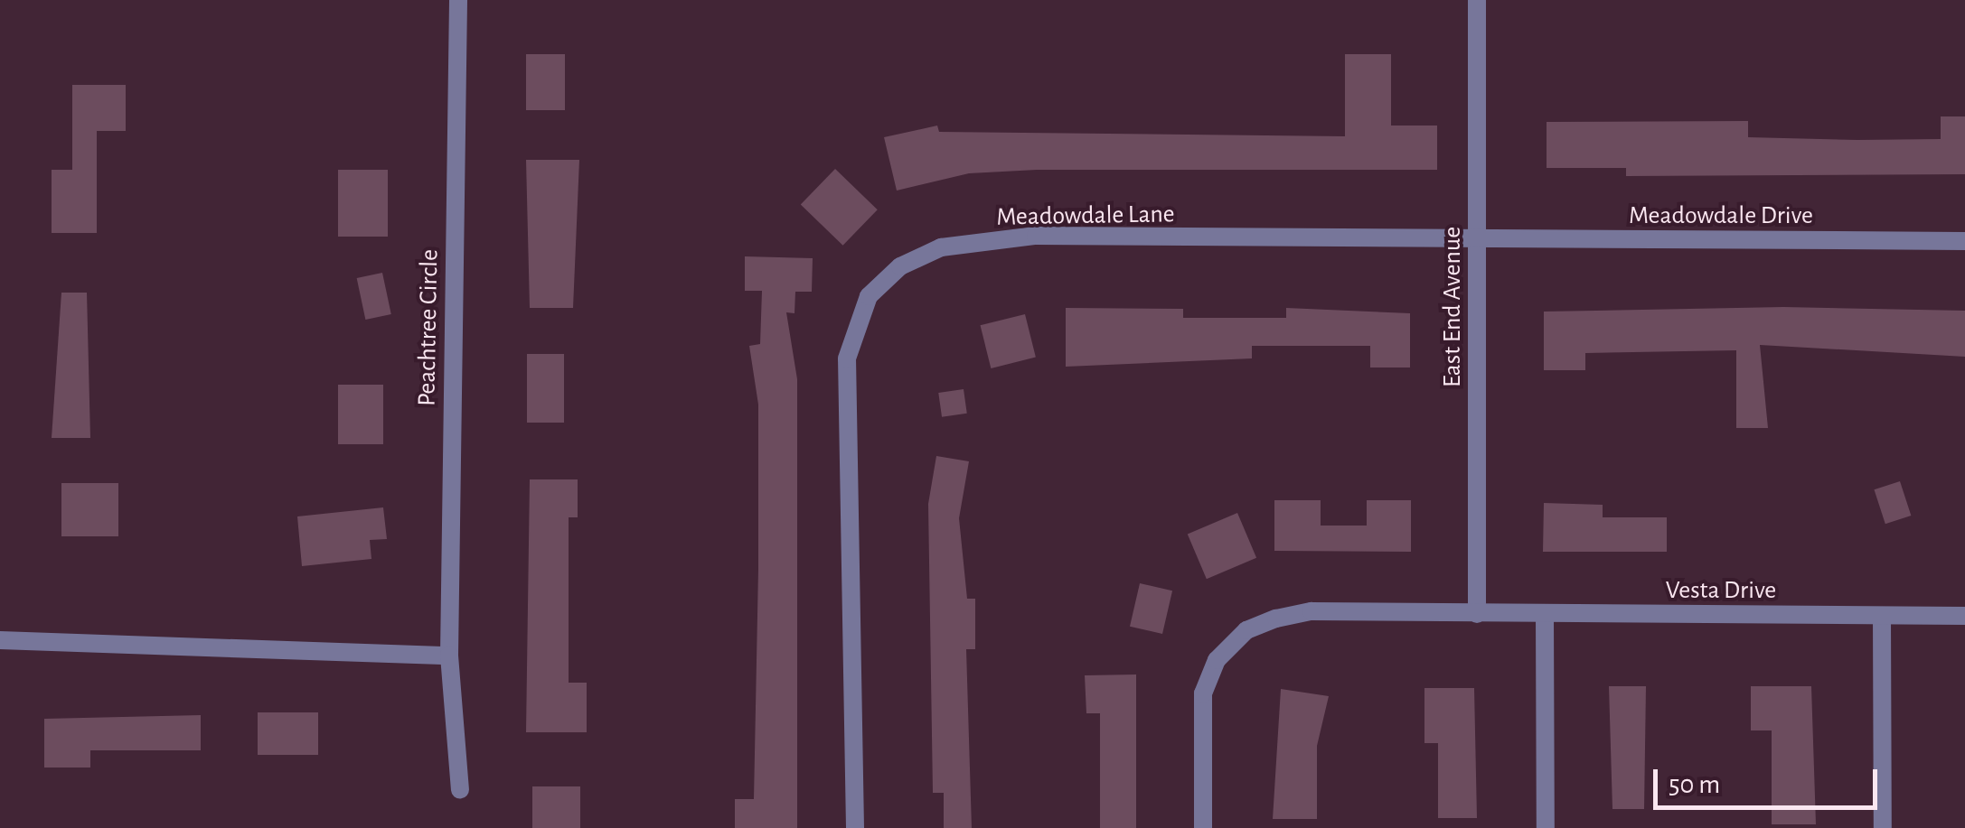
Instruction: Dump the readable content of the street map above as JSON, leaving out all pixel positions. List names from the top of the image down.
{
  "streets": {
    "street": [
      "Meadowdale Lane",
      "Meadowdale Drive",
      "East End Avenue",
      "Peachtree Circle",
      "Vesta Drive"
    ]
  },
  "crossings": [
    ["Meadowdale Lane", "Meadowdale Drive"],
    ["Meadowdale Lane", "East End Avenue"],
    ["Meadowdale Drive", "East End Avenue"],
    ["East End Avenue", "Vesta Drive"]
  ],
  "scale_bar": "50 m"
}
